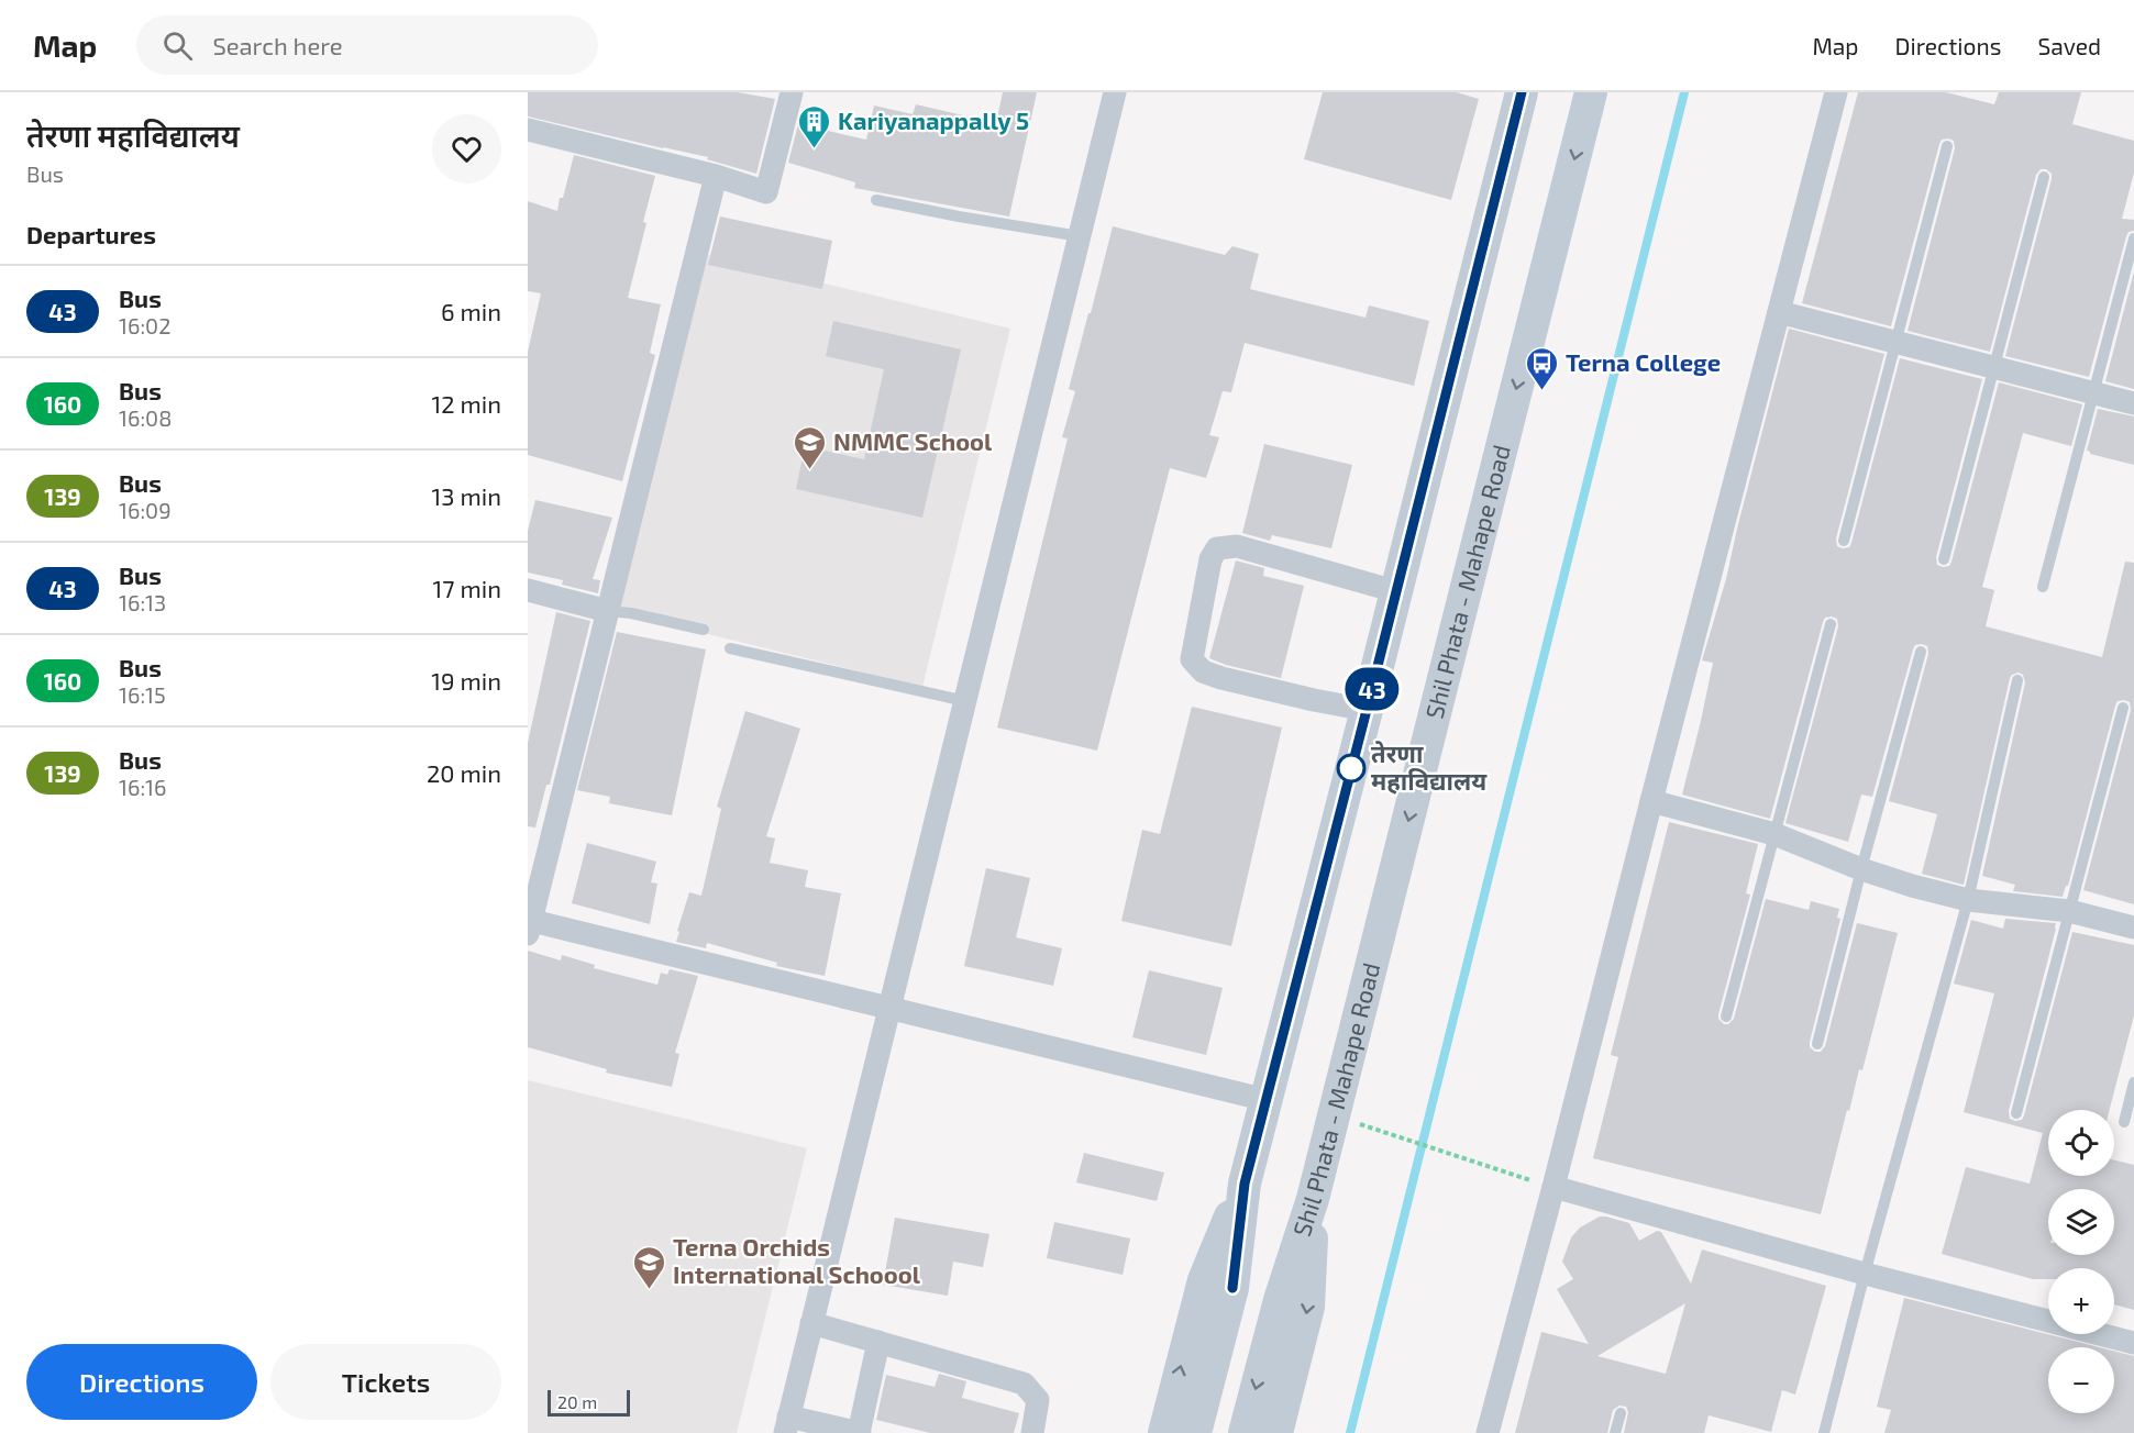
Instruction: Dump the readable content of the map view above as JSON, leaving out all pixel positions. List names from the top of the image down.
{
  "streets": {
    "main road": ["Shil Phata - Mahape Road"]
  },
  "places": {
    "building": ["Kariyanappally 5"],
    "bus stop": ["Terna College"],
    "school or university": ["NMMC School", "Terna Orchids International Schoool"],
    "other": ["तेरणा महाविद्यालय"]
  },
  "lines": ["bus line 43"],
  "scale_bar": "20 m",
  "page": {
    "header": "Map",
    "search": "Search here",
    "nav": ["Map", "Directions", "Saved"],
    "heading": [
      ["तेरणा महाविद्यालय", "Bus"],
      "Departures"
    ],
    "on_map": "43",
    "list": [
      {
        "mark": "43",
        "name": "Bus",
        "note": "16:02",
        "value": "6 min"
      },
      {
        "mark": "160",
        "name": "Bus",
        "note": "16:08",
        "value": "12 min"
      },
      {
        "mark": "139",
        "name": "Bus",
        "note": "16:09",
        "value": "13 min"
      },
      {
        "mark": "43",
        "name": "Bus",
        "note": "16:13",
        "value": "17 min"
      },
      {
        "mark": "160",
        "name": "Bus",
        "note": "16:15",
        "value": "19 min"
      },
      {
        "mark": "139",
        "name": "Bus",
        "note": "16:16",
        "value": "20 min"
      }
    ],
    "map_buttons": ["+", "−"],
    "buttons": ["Directions", "Tickets"],
    "scale": "20 m"
  }
}
